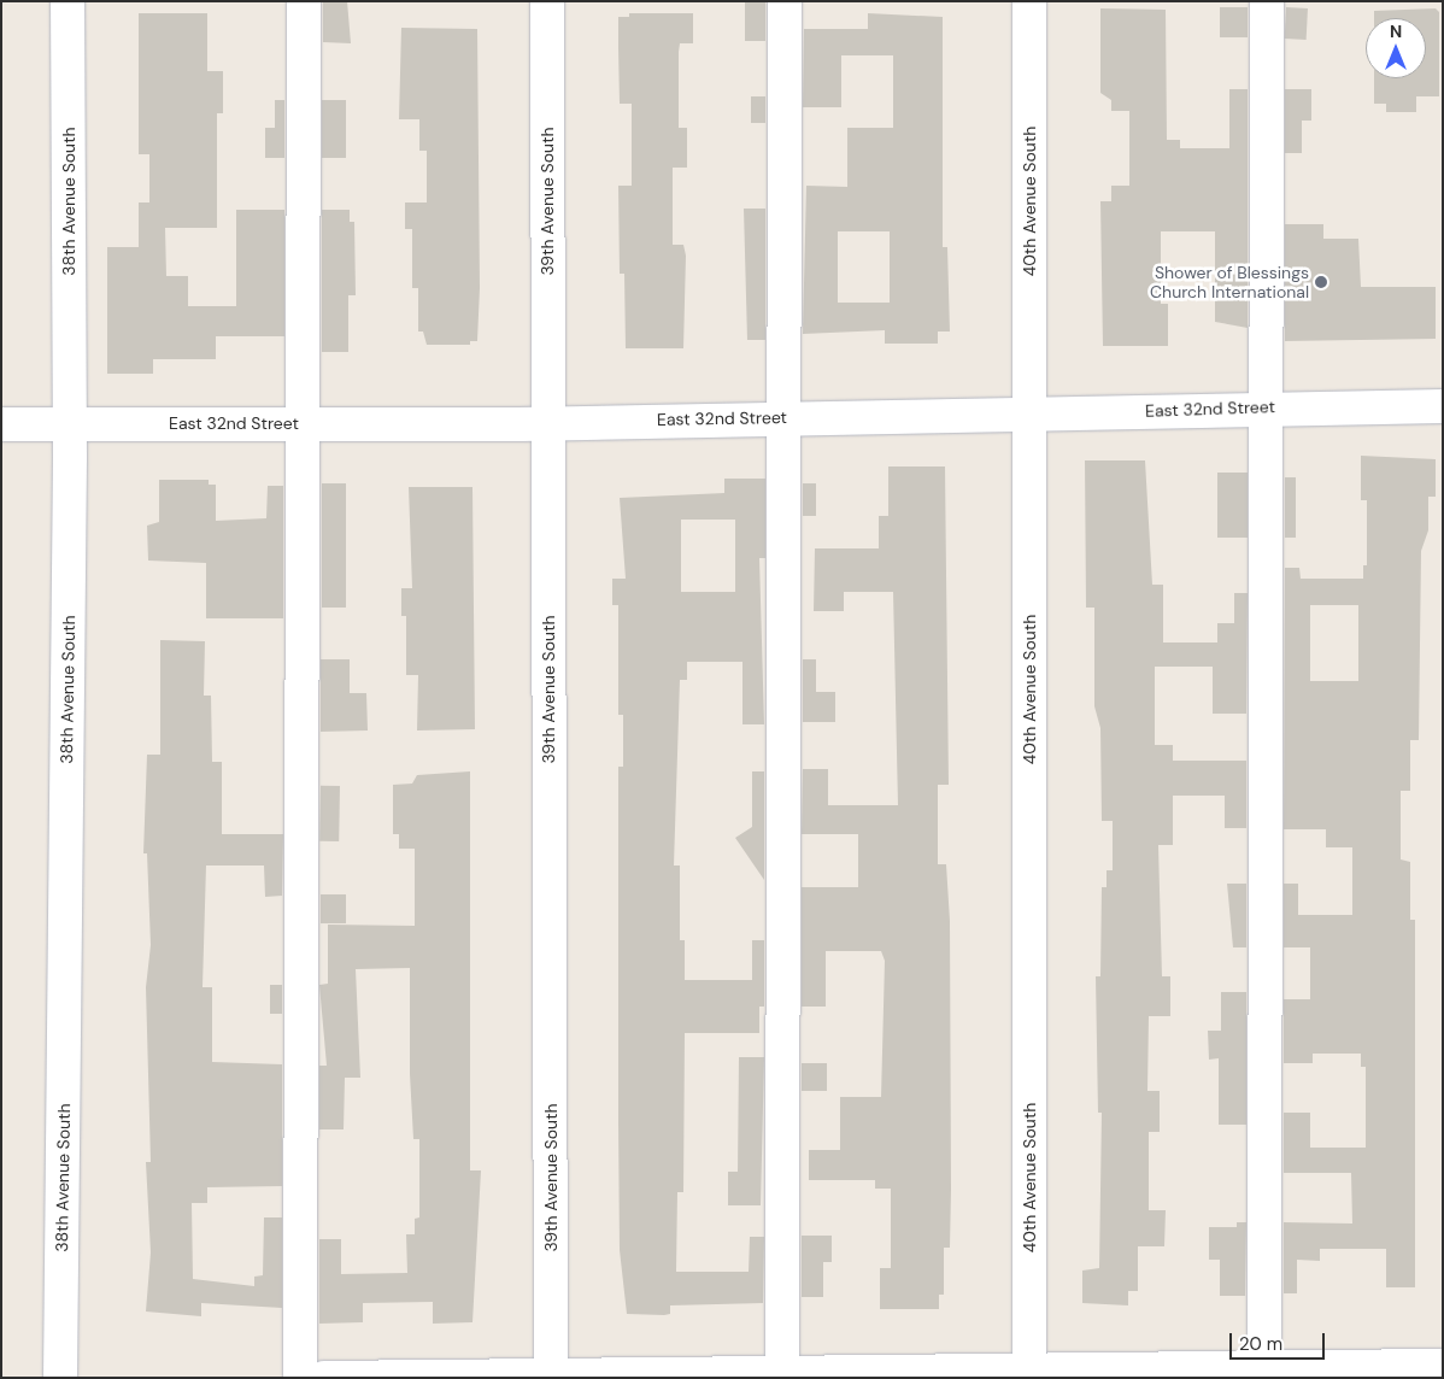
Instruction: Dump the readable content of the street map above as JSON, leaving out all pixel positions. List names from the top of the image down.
{
  "streets": {
    "street": [
      "38th Avenue South",
      "39th Avenue South",
      "40th Avenue South",
      "East 32nd Street"
    ]
  },
  "crossings": [
    ["38th Avenue South", "East 32nd Street"],
    ["39th Avenue South", "East 32nd Street"],
    ["40th Avenue South", "East 32nd Street"]
  ],
  "places": ["Shower of Blessings Church International"],
  "scale_bar": "20 m",
  "north": "top"
}
